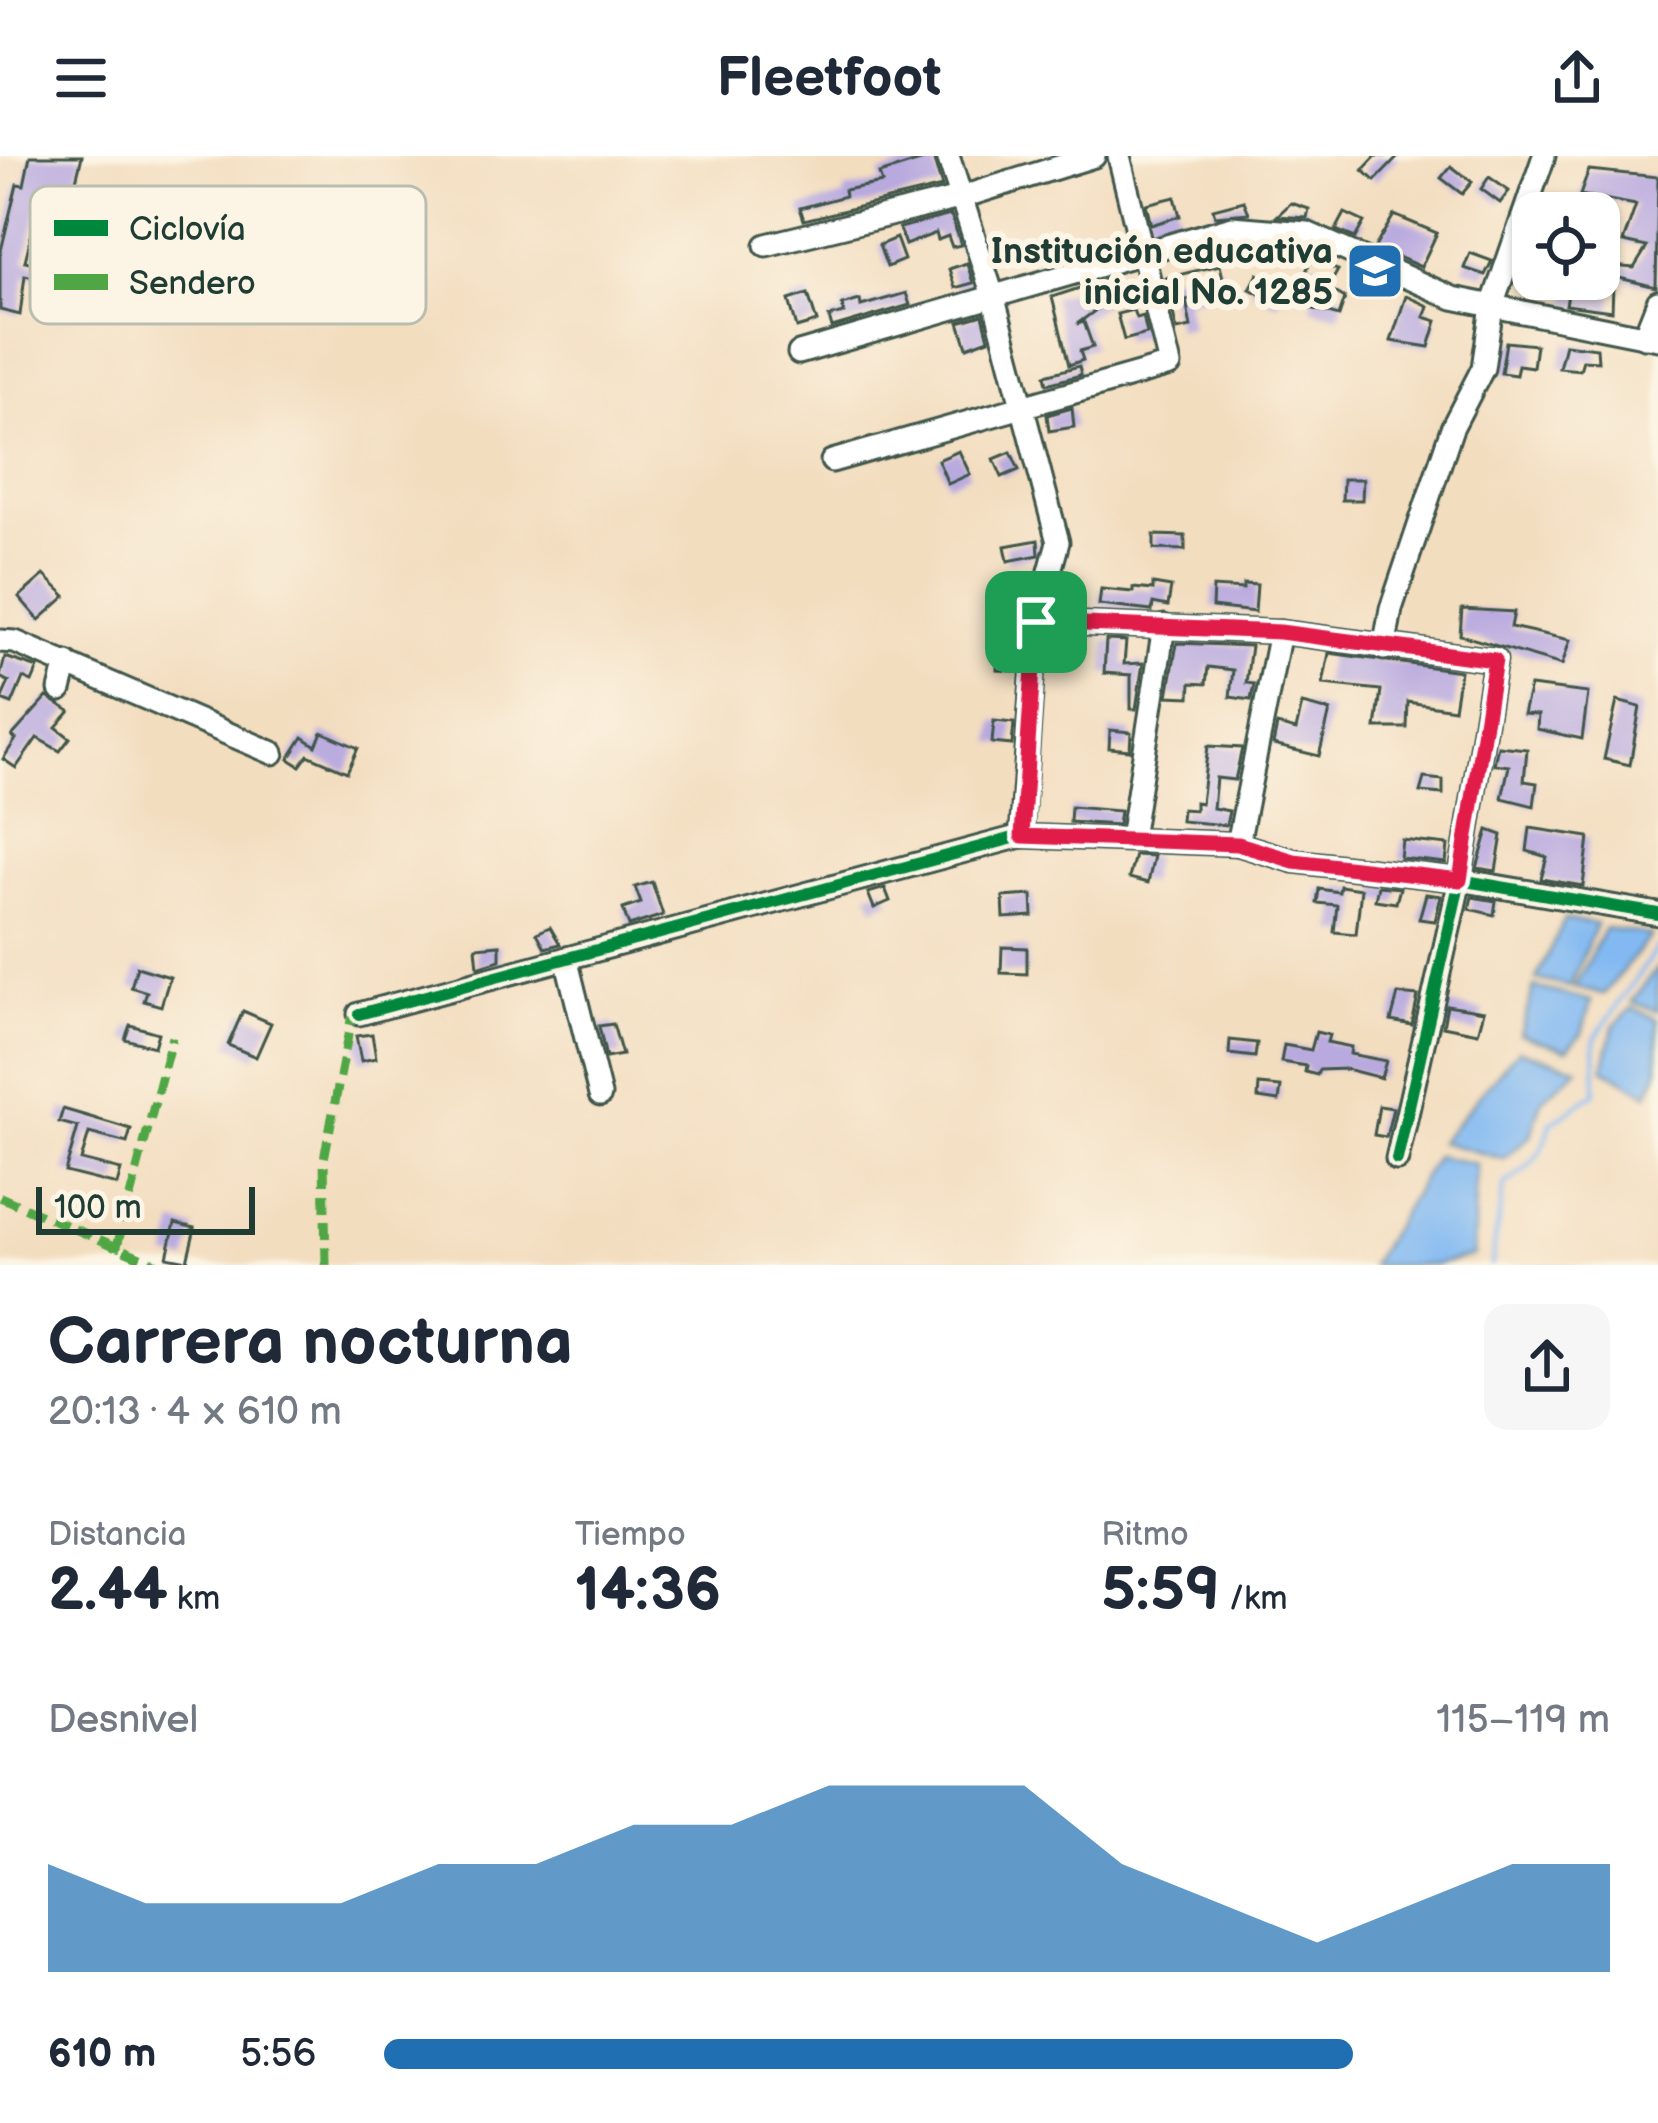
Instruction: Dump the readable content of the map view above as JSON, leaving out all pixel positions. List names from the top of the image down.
{
  "places": {
    "school or university": ["Institución educativa inicial No. 1285"]
  },
  "legend": ["Ciclovía", "Sendero"],
  "scale_bar": "100 m",
  "page": {
    "header": "Fleetfoot",
    "scale": "100 m",
    "heading": ["Carrera nocturna", "20:13 · 4 × 610 m"],
    "stats": [
      ["Distancia", "2.44 km"],
      ["Tiempo", "14:36"],
      ["Ritmo", "5:59 /km"]
    ],
    "chart": ["Desnivel", "115–119 m"],
    "list": [
      {
        "name": "610 m",
        "note": "5:56"
      }
    ]
  }
}
